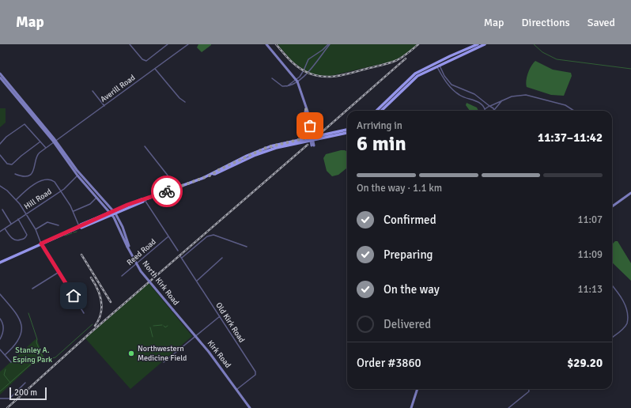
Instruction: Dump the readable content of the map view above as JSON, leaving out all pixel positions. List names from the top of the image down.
{
  "streets": {
    "main road": ["North Kirk Road", "Kirk Road"],
    "street": [
      "Averill Road",
      "Hill Road",
      "Reed Road",
      "Old Kirk Road"
    ]
  },
  "crossings": [
    ["Averill Road", "North Kirk Road"],
    ["Hill Road", "North Kirk Road"],
    ["North Kirk Road", "Kirk Road"],
    ["Old Kirk Road", "Kirk Road"]
  ],
  "parks": ["Stanley A. Esping Park"],
  "places": ["Northwestern Medicine Field"],
  "scale_bar": "200 m",
  "page": {
    "header": "Map",
    "nav": ["Map", "Directions", "Saved"],
    "heading": ["6 min", "Arriving in", "11:37–11:42"],
    "panel": ["Order #3860", "$29.20"],
    "bar": "On the way · 1.1 km",
    "list": [
      ["Confirmed", "11:07"],
      ["Preparing", "11:09"],
      ["On the way", "11:13"],
      "Delivered"
    ],
    "scale": "200 m"
  }
}
